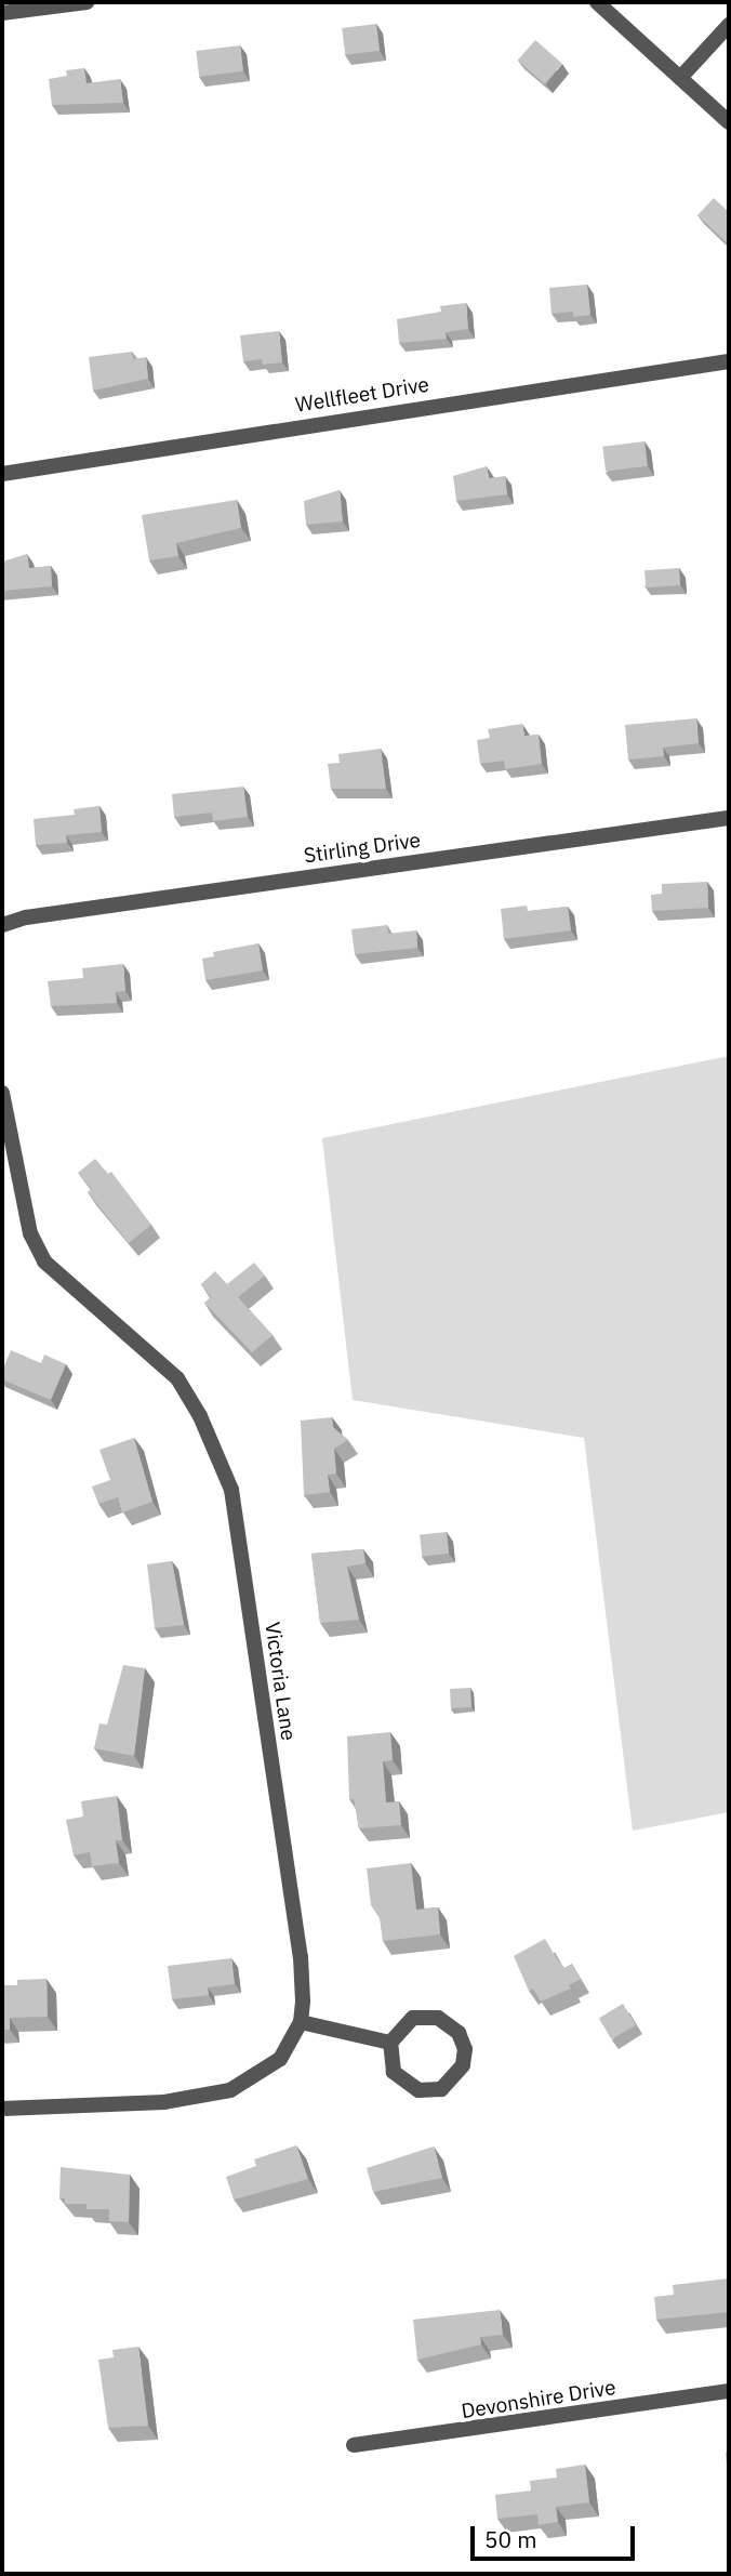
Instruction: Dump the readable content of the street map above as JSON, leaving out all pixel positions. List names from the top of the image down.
{
  "streets": {
    "street": [
      "Wellfleet Drive",
      "Stirling Drive",
      "Victoria Lane",
      "Devonshire Drive"
    ]
  },
  "scale_bar": "50 m"
}
